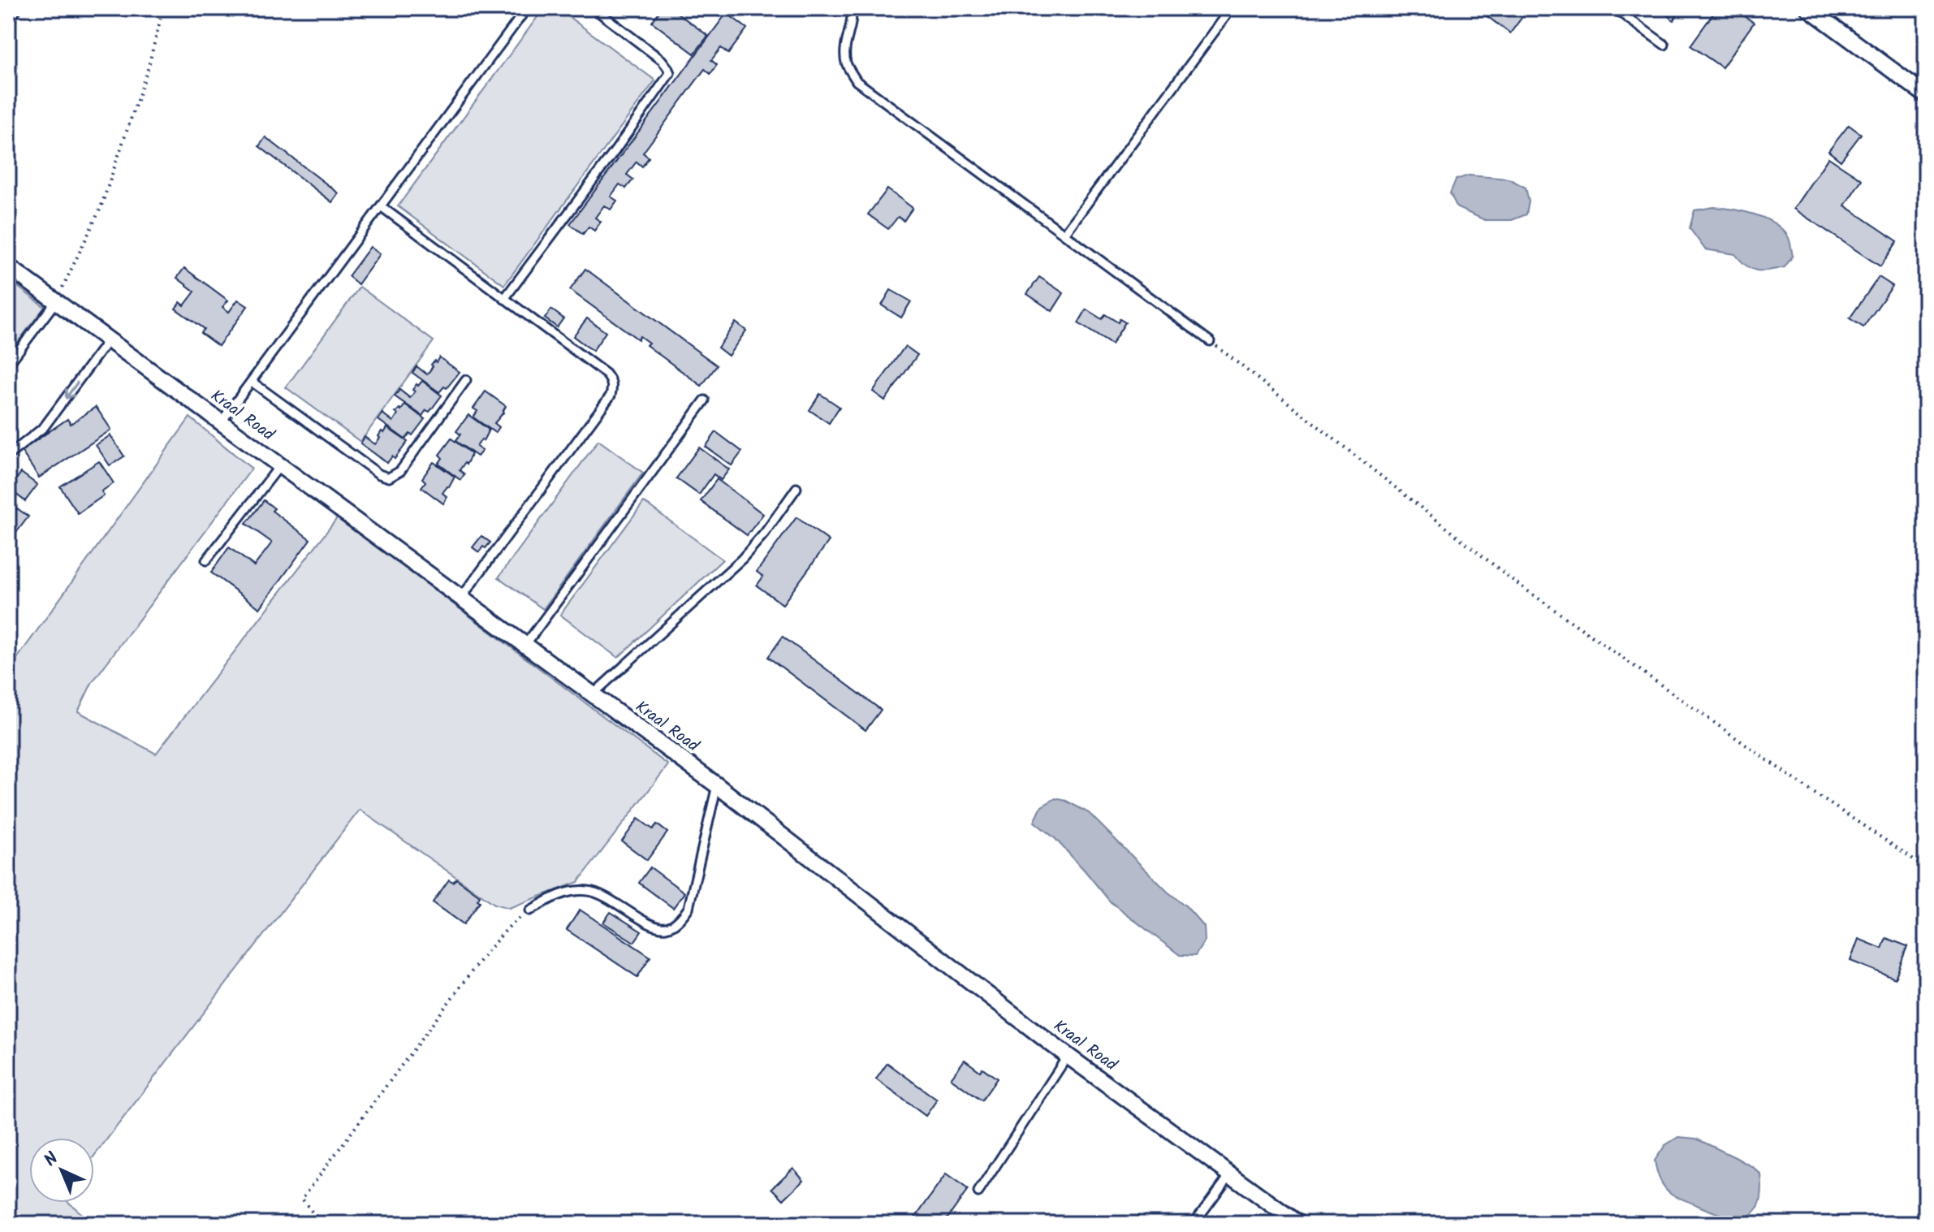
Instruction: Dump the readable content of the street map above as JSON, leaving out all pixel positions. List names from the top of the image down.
{
  "streets": {
    "street": ["Kraal Road"]
  },
  "north": "top left"
}
